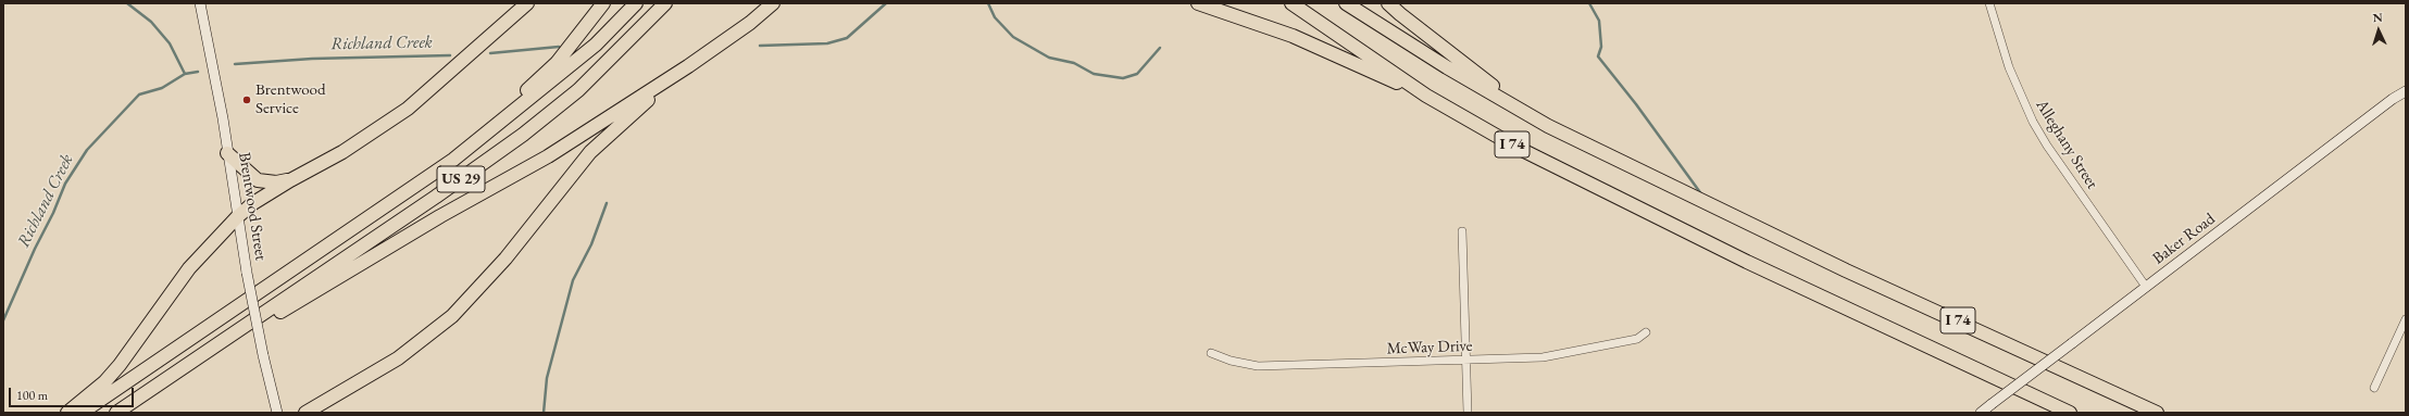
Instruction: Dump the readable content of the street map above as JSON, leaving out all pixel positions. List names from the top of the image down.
{
  "streets": {
    "highway": ["I 74", "US 29"],
    "street": [
      "Alleghany Street",
      "Brentwood Street",
      "Baker Road",
      "McWay Drive"
    ]
  },
  "crossings": [
    ["Alleghany Street", "Baker Road"]
  ],
  "water": ["Richland Creek"],
  "places": ["Brentwood Service"],
  "scale_bar": "100 m",
  "north": "top"
}
